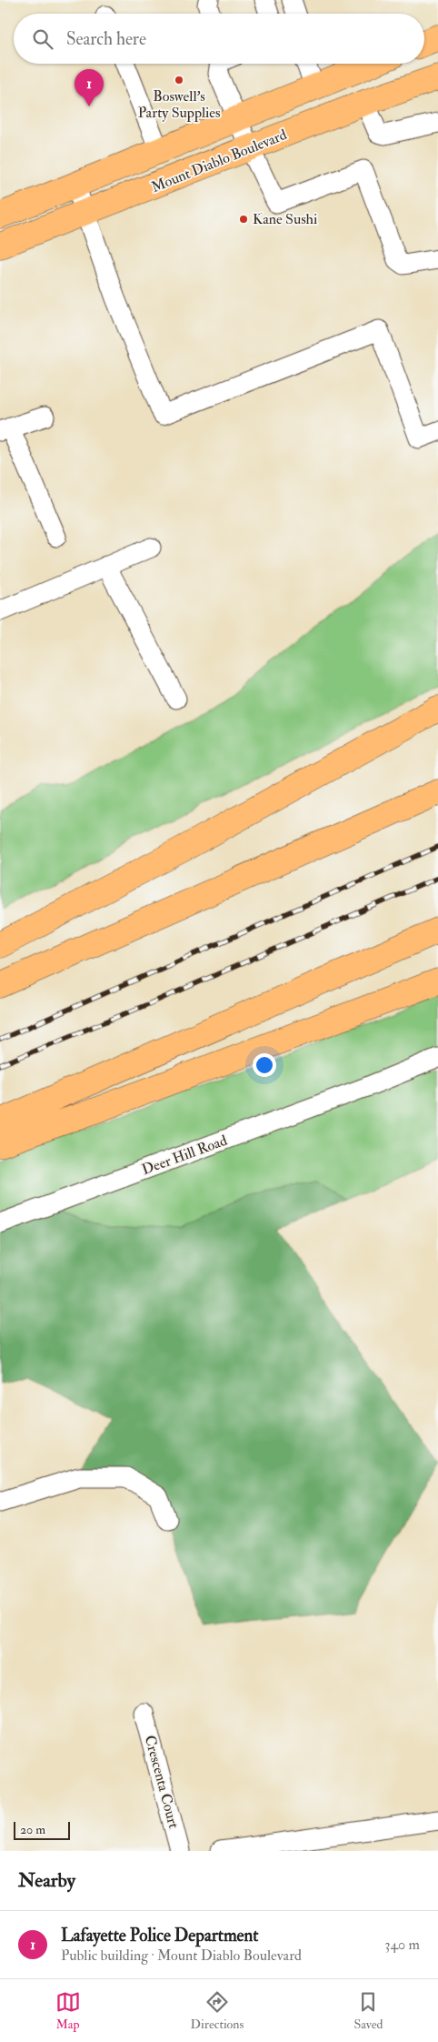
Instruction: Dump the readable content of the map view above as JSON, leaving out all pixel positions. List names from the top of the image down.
{
  "streets": {
    "main road": ["Mount Diablo Boulevard"],
    "street": ["Deer Hill Road", "Crescenta Court"]
  },
  "places": ["Boswell's Party Supplies", "Kane Sushi"],
  "scale_bar": "20 m",
  "page": {
    "search": "Search here",
    "pins": "1",
    "scale": "20 m",
    "heading": "Nearby",
    "list": [
      {
        "mark": "1",
        "name": "Lafayette Police Department",
        "note": "Public building · Mount Diablo Boulevard",
        "value": "340 m"
      }
    ],
    "nav": ["Map", "Directions", "Saved"]
  }
}
